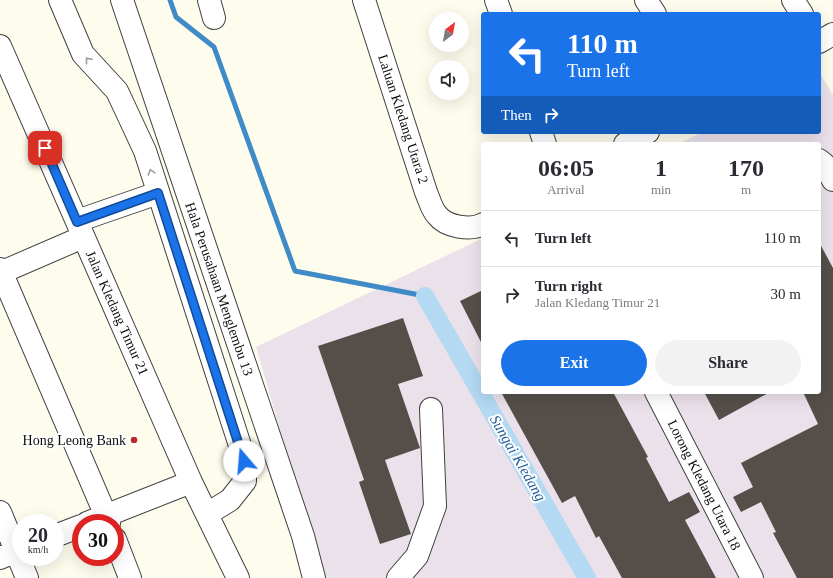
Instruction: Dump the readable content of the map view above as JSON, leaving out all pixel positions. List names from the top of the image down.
{
  "streets": {
    "street": [
      "Laluan Kledang Utara 2",
      "Hala Perusahaan Menglembu 13",
      "Jalan Kledang Timur 21",
      "Lorong Kledang Utara 18"
    ]
  },
  "water": ["Sungai Kledang"],
  "places": ["Hong Leong Bank"],
  "north": "top right",
  "page": {
    "turn": ["110 m", "Turn left"],
    "then": "Then",
    "eta": [
      "06:05",
      "Arrival",
      "1",
      "min",
      "170",
      "m"
    ],
    "list": [
      {
        "name": "Turn left",
        "value": "110 m"
      },
      {
        "name": "Turn right",
        "note": "Jalan Kledang Timur 21",
        "value": "30 m"
      }
    ],
    "buttons": ["Exit", "Share"],
    "speed": "20 km/h",
    "limit": "30"
  }
}
